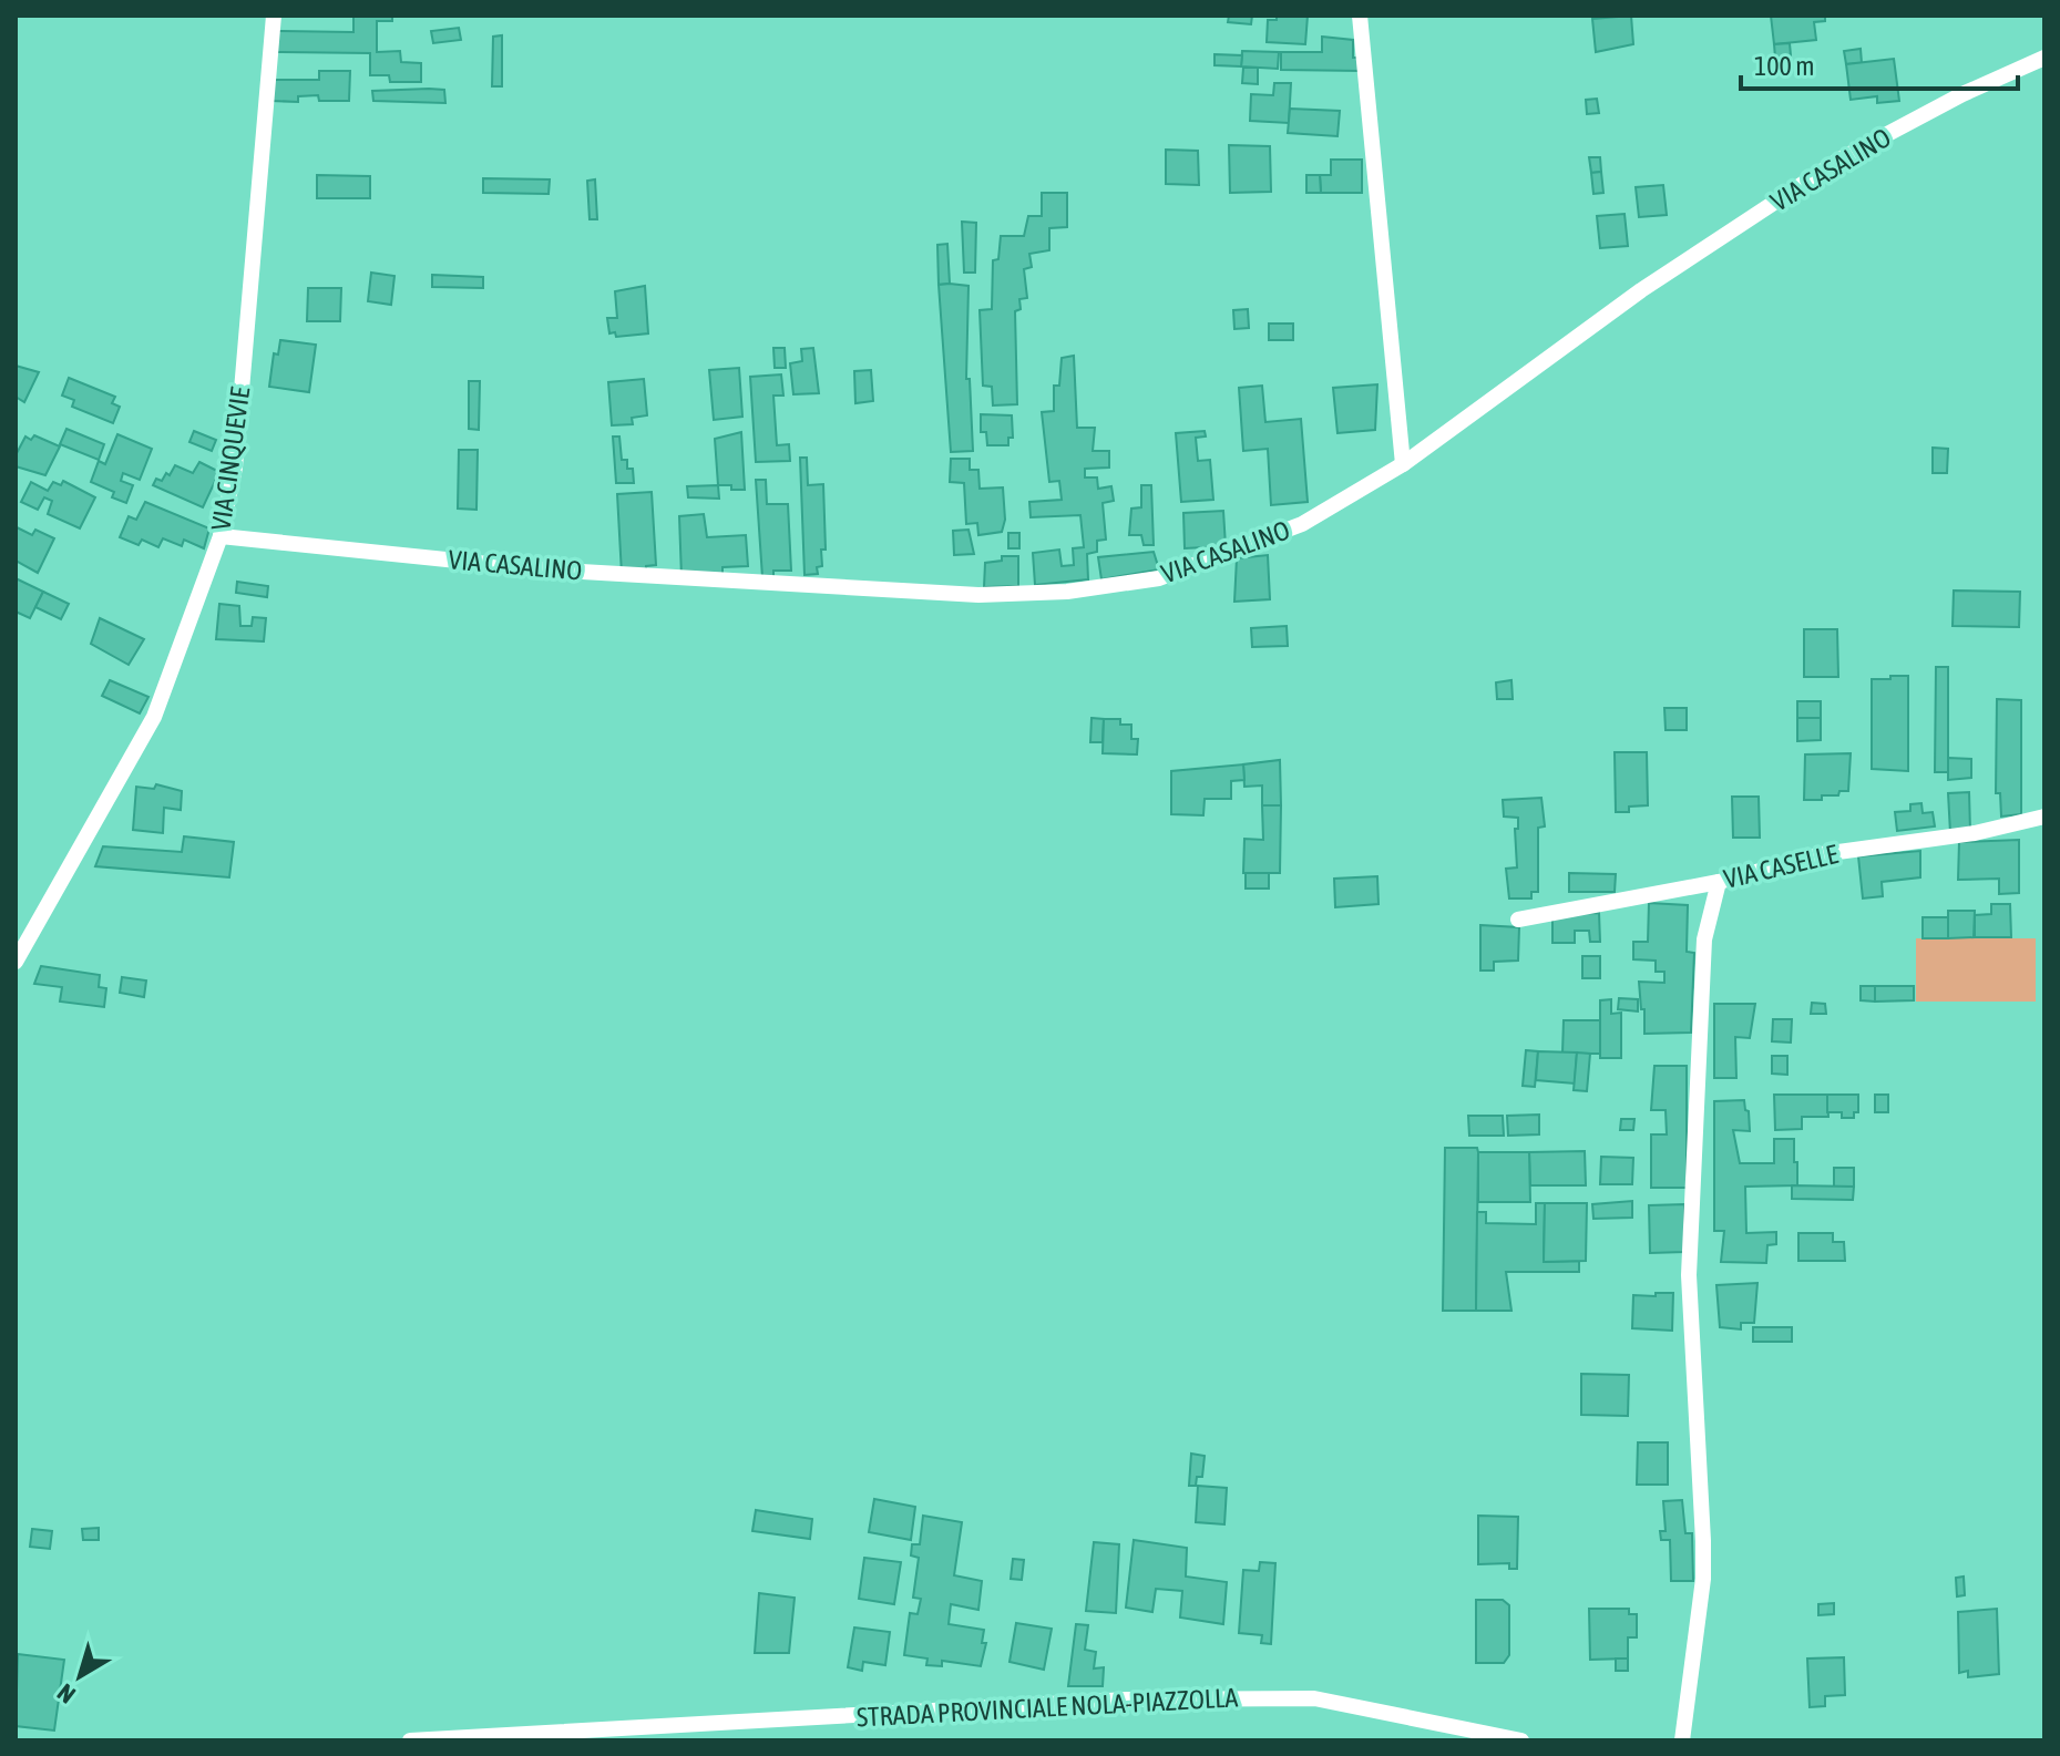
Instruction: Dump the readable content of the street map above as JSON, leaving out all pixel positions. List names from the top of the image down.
{
  "streets": {
    "street": [
      "VIA CASALINO",
      "VIA CINQUEVIE",
      "VIA CASELLE",
      "STRADA PROVINCIALE NOLA-PIAZZOLLA"
    ]
  },
  "crossings": [
    ["VIA CASALINO", "VIA CINQUEVIE"]
  ],
  "scale_bar": "100 m",
  "north": "bottom left"
}
